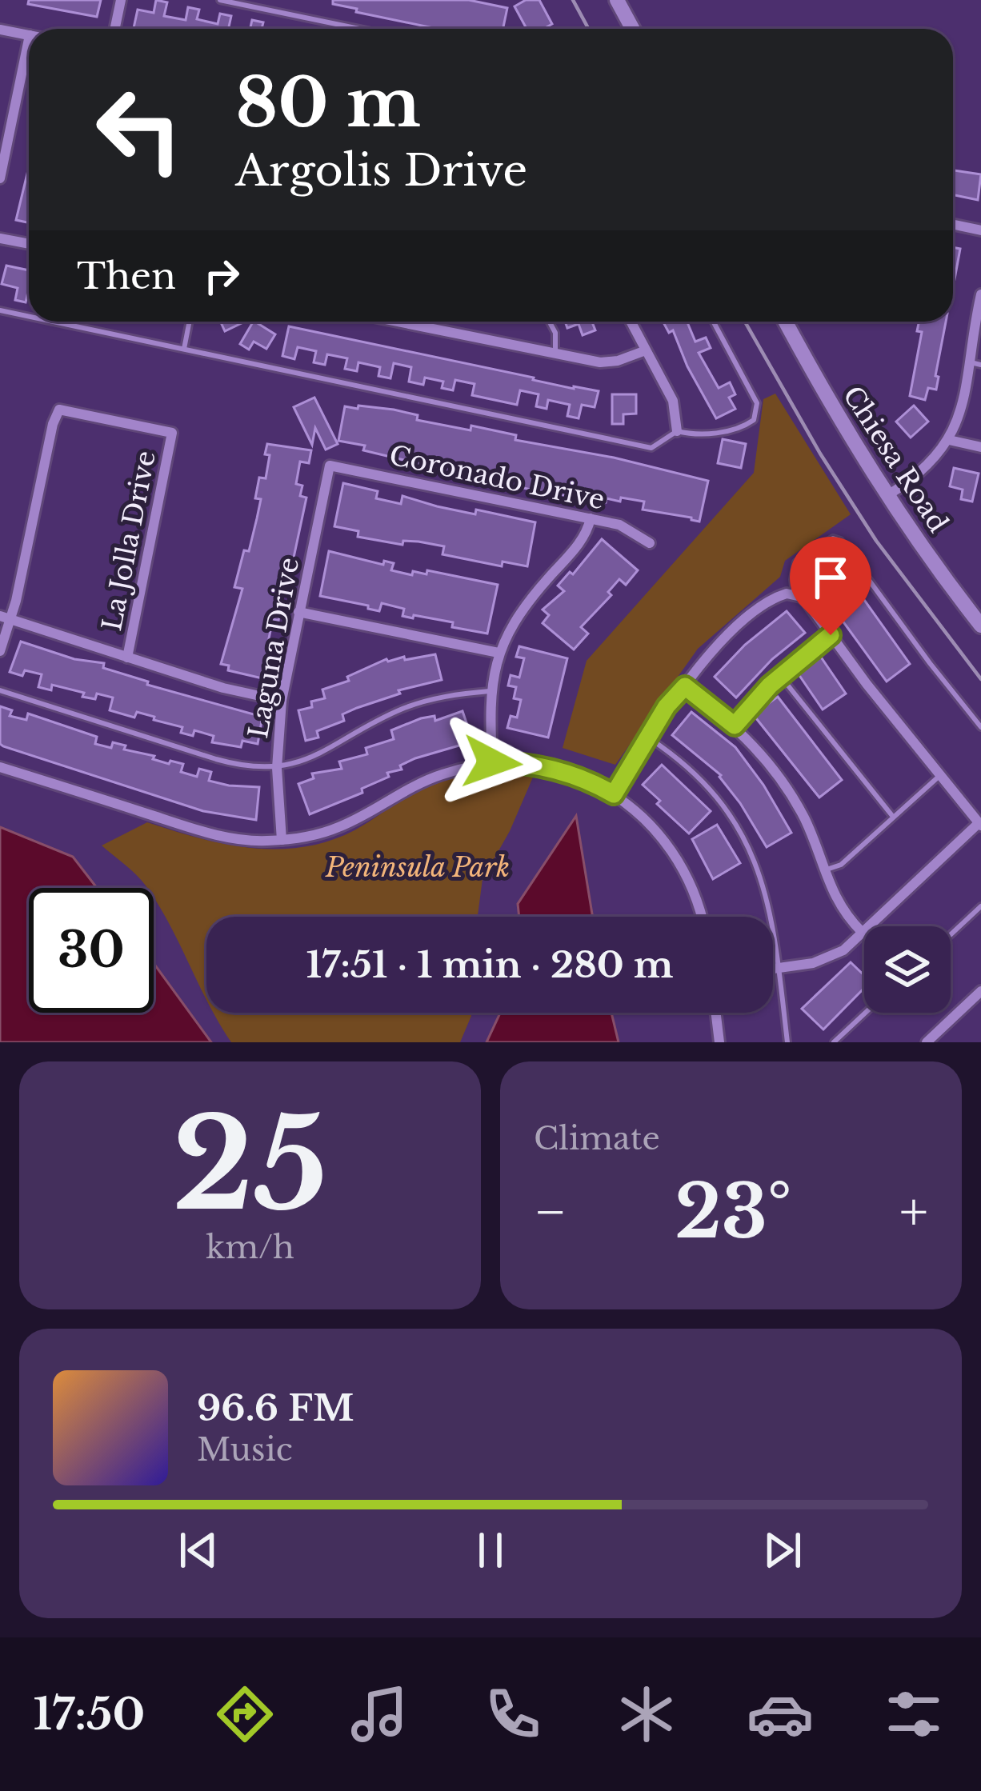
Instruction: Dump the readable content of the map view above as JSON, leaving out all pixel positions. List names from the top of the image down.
{
  "streets": {
    "main road": ["Chiesa Road"],
    "street": ["Coronado Drive", "La Jolla Drive", "Laguna Drive"]
  },
  "crossings": [
    ["Coronado Drive", "Laguna Drive"]
  ],
  "parks": ["Peninsula Park"],
  "page": {
    "turn": ["80 m", "Argolis Drive"],
    "then": "Then",
    "limit": "30",
    "trip": "17:51 · 1 min · 280 m",
    "tile": [
      ["25", "km/h"],
      "Climate"
    ],
    "heat": ["−", "23°", "+"],
    "song": ["96.6 FM", "Music"],
    "tabs": "17:50"
  }
}
